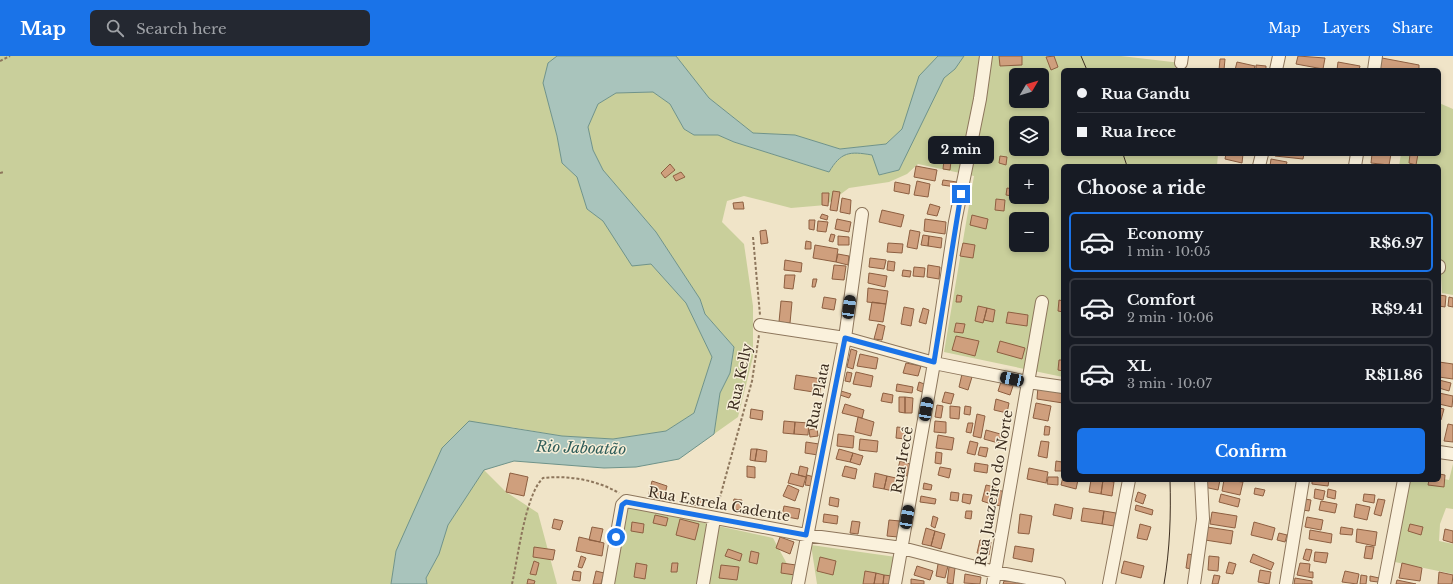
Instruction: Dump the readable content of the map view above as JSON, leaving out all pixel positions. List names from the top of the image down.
{
  "streets": {
    "street": [
      "Rua Plata",
      "Rua Irecê",
      "Rua Juazeiro do Norte",
      "Rua Estrela Cadente"
    ],
    "path": ["Rua Kelly"]
  },
  "crossings": [
    ["Rua Kelly", "Rua Estrela Cadente"],
    ["Rua Plata", "Rua Estrela Cadente"],
    ["Rua Irecê", "Rua Estrela Cadente"],
    ["Rua Juazeiro do Norte", "Rua Estrela Cadente"]
  ],
  "water": ["Rio Jaboatão"],
  "north": "top right",
  "page": {
    "header": "Map",
    "search": "Search here",
    "nav": ["Map", "Layers", "Share"],
    "map_buttons": ["+", "−"],
    "banner": ["Rua Gandu", "Rua Irece"],
    "bubble": "2 min",
    "heading": "Choose a ride",
    "list": [
      {
        "name": "Economy",
        "note": "1 min · 10:05",
        "value": "R$6.97"
      },
      {
        "name": "Comfort",
        "note": "2 min · 10:06",
        "value": "R$9.41"
      },
      {
        "name": "XL",
        "note": "3 min · 10:07",
        "value": "R$11.86"
      }
    ],
    "buttons": "Confirm"
  }
}
